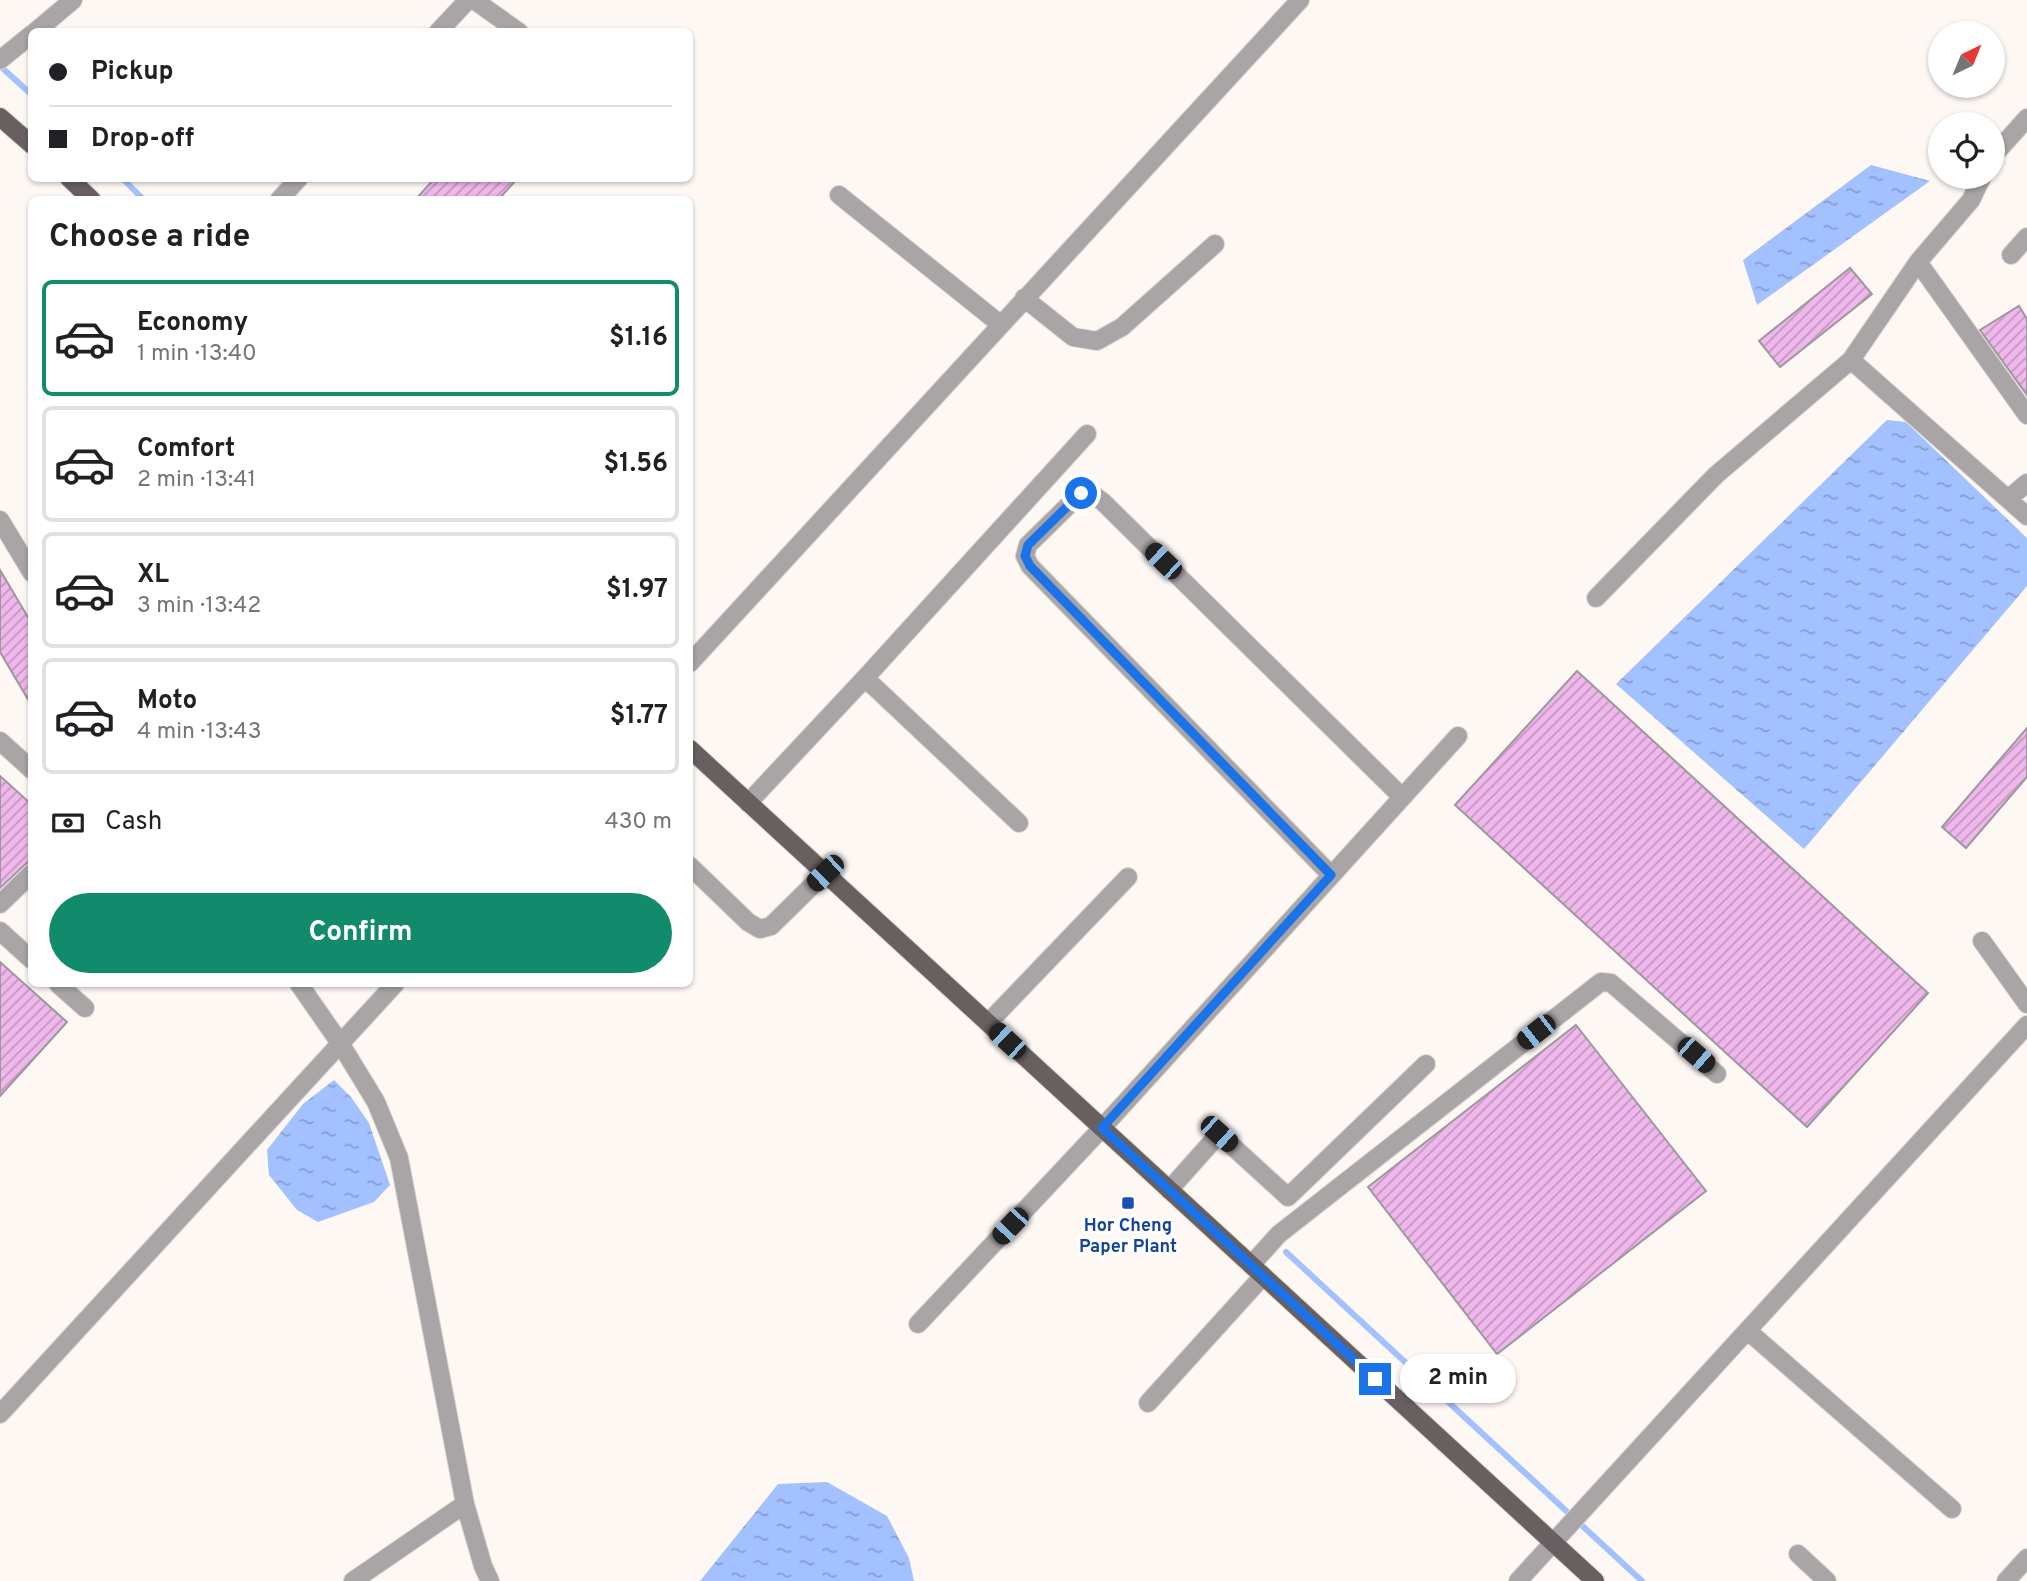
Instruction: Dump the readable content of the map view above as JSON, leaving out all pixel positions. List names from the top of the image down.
{
  "places": {
    "transit": ["Hor Cheng Paper Plant"]
  },
  "north": "top right",
  "page": {
    "banner": ["Pickup", "Drop-off"],
    "heading": "Choose a ride",
    "list": [
      {
        "name": "Economy",
        "note": "1 min · 13:40",
        "value": "$1.16"
      },
      {
        "name": "Comfort",
        "note": "2 min · 13:41",
        "value": "$1.56"
      },
      {
        "name": "XL",
        "note": "3 min · 13:42",
        "value": "$1.97"
      },
      {
        "name": "Moto",
        "note": "4 min · 13:43",
        "value": "$1.77"
      }
    ],
    "pay": ["Cash", "430 m"],
    "buttons": "Confirm",
    "bubble": "2 min"
  }
}
